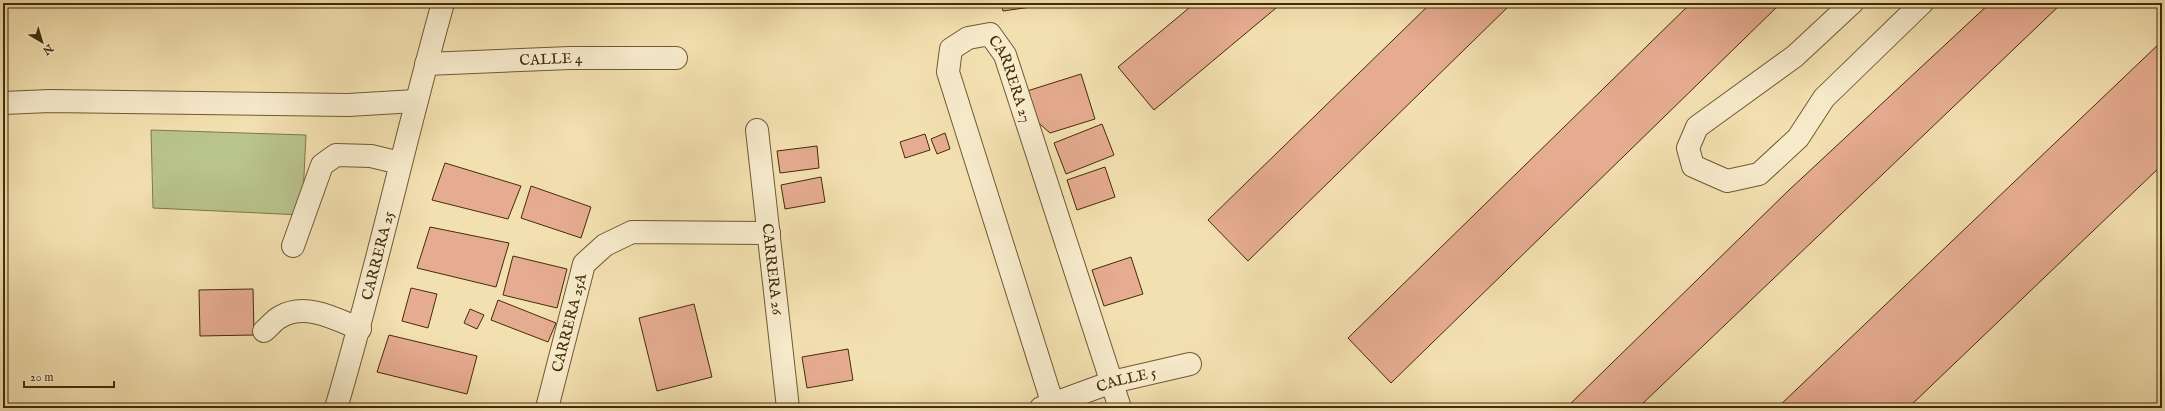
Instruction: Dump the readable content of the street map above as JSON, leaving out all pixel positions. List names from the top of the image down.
{
  "streets": {
    "street": [
      "CALLE 4",
      "CARRERA 27",
      "CARRERA 25",
      "CARRERA 26",
      "CARRERA 25A",
      "CALLE 5"
    ]
  },
  "crossings": [
    ["CALLE 4", "CARRERA 25"],
    ["CARRERA 27", "CALLE 5"],
    ["CARRERA 26", "CARRERA 25A"]
  ],
  "scale_bar": "20 m",
  "north": "bottom right"
}
